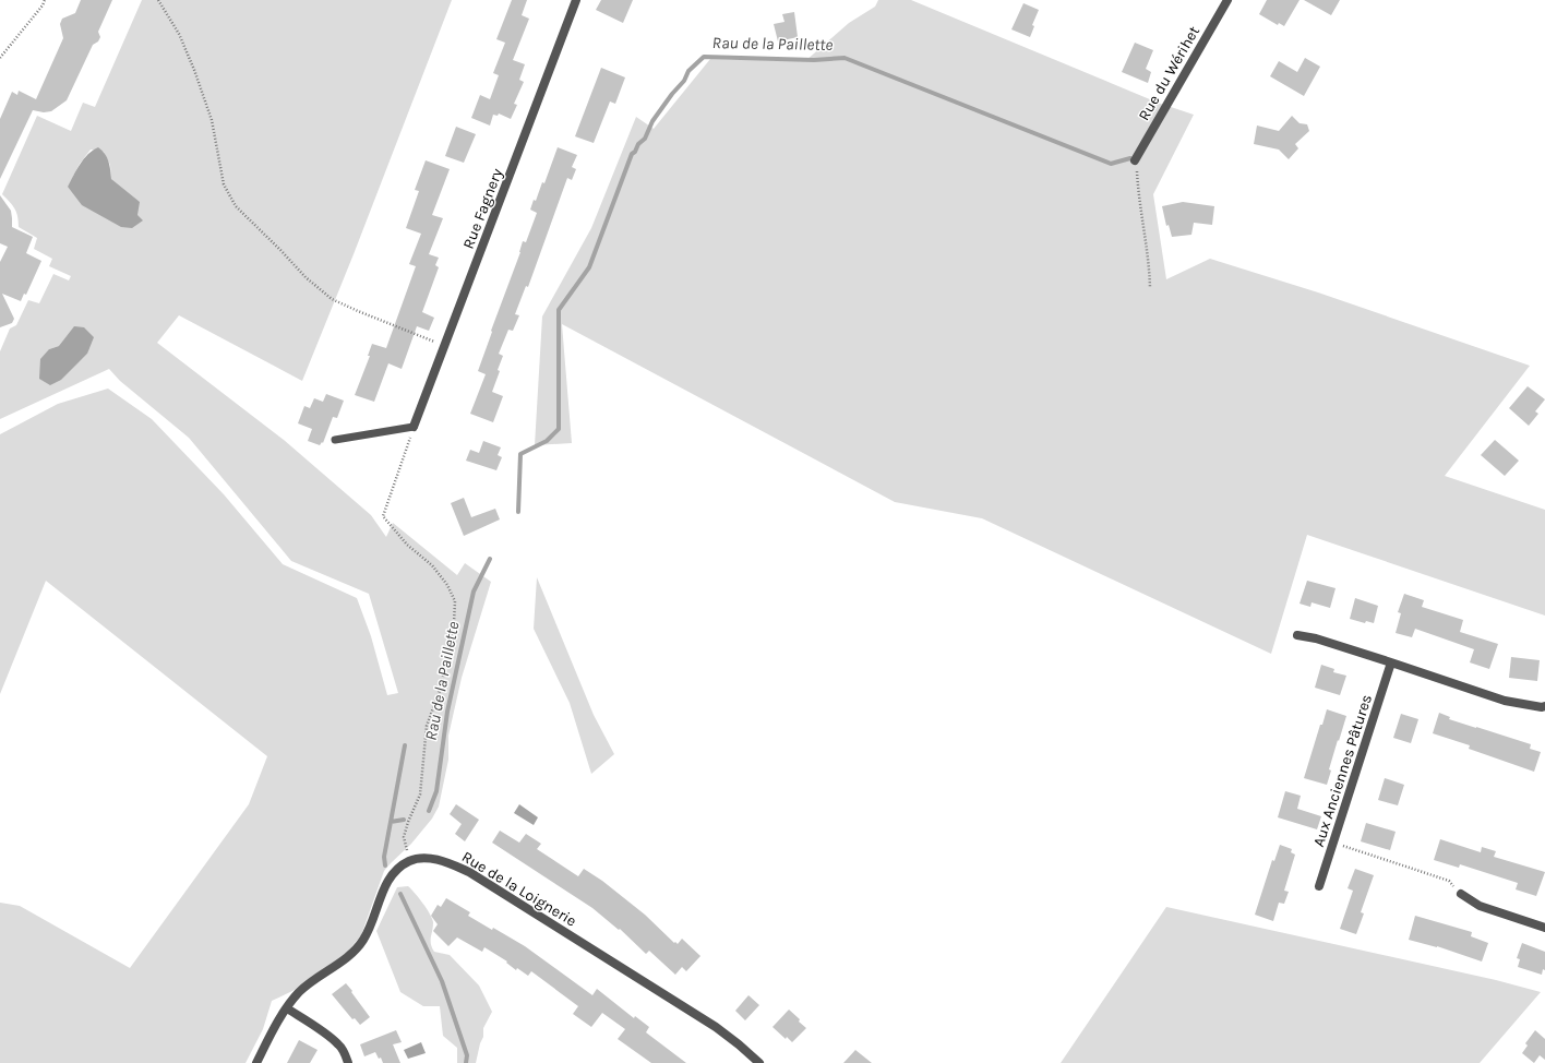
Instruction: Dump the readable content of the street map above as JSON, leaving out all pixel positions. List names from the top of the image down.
{
  "streets": {
    "street": [
      "Rue du Wérihet",
      "Rue Fagnery",
      "Aux Anciennes Pâtures",
      "Rue de la Loignerie"
    ]
  },
  "water": ["Rau de la Paillette"]
}
